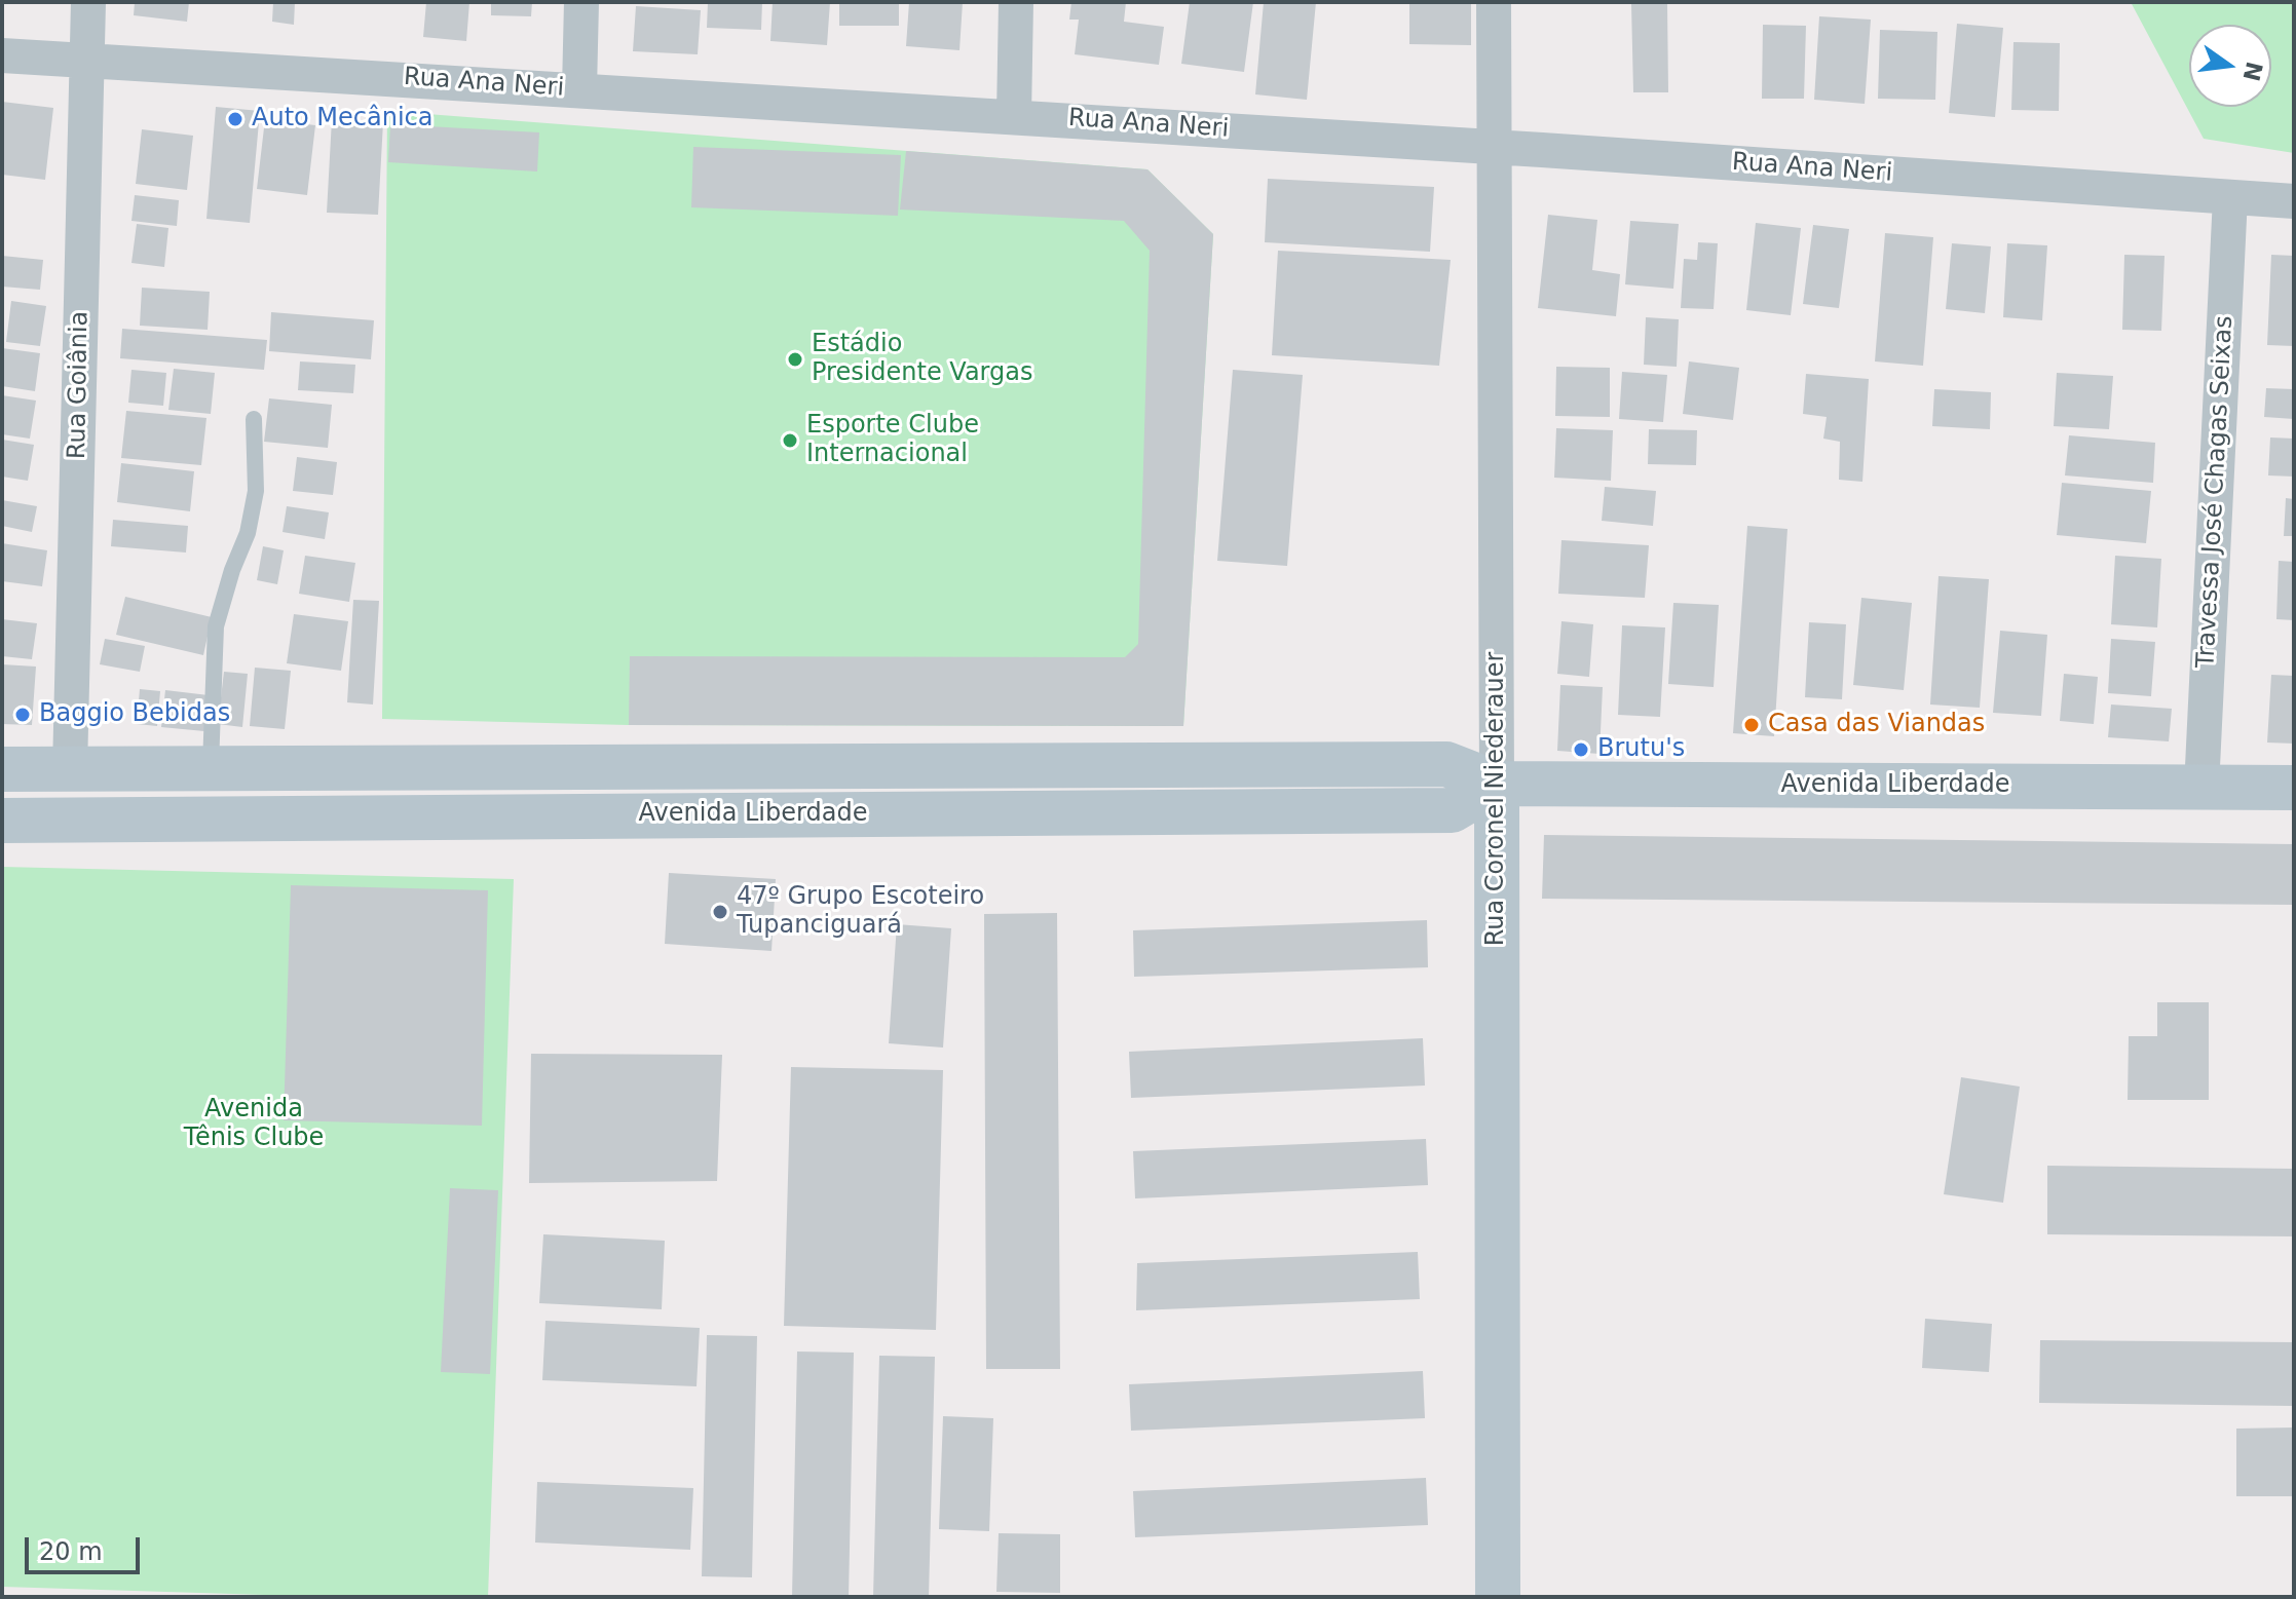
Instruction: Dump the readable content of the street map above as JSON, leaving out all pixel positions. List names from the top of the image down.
{
  "streets": {
    "street": [
      "Rua Ana Neri",
      "Rua Goiânia",
      "Travessa José Chagas Seixas",
      "Avenida Liberdade",
      "Rua Coronel Niederauer"
    ]
  },
  "crossings": [
    ["Rua Ana Neri", "Rua Goiânia"],
    ["Rua Ana Neri", "Travessa José Chagas Seixas"],
    ["Rua Ana Neri", "Rua Coronel Niederauer"],
    ["Rua Goiânia", "Avenida Liberdade"],
    ["Travessa José Chagas Seixas", "Avenida Liberdade"],
    ["Avenida Liberdade", "Rua Coronel Niederauer"]
  ],
  "parks": ["Avenida Tênis Clube"],
  "places": [
    "Auto Mecânica",
    "Estádio Presidente Vargas",
    "Esporte Clube Internacional",
    "Baggio Bebidas",
    "Casa das Viandas",
    "Brutu's",
    "47º Grupo Escoteiro Tupanciguará"
  ],
  "scale_bar": "20 m",
  "north": "right"
}
